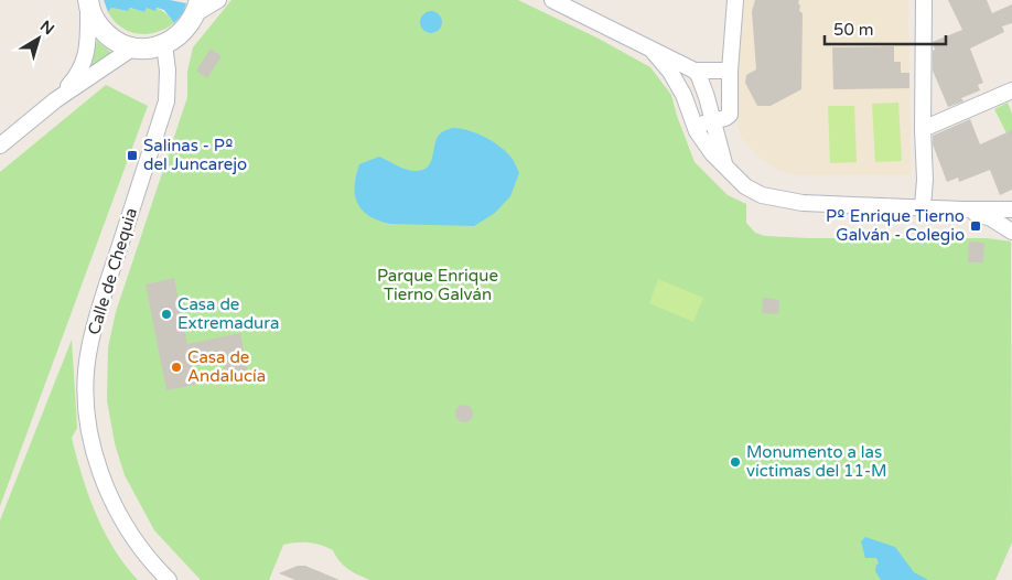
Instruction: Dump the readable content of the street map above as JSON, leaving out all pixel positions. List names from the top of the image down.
{
  "streets": {
    "street": ["Calle de Chequia"]
  },
  "parks": ["Parque Enrique Tierno Galván"],
  "places": {
    "transit": ["Salinas - Pº del Juncarejo", "Pº Enrique Tierno Galván - Colegio"],
    "other": ["Casa de Extremadura", "Casa de Andalucía", "Monumento a las víctimas del 11-M"]
  },
  "scale_bar": "50 m",
  "north": "top right"
}
